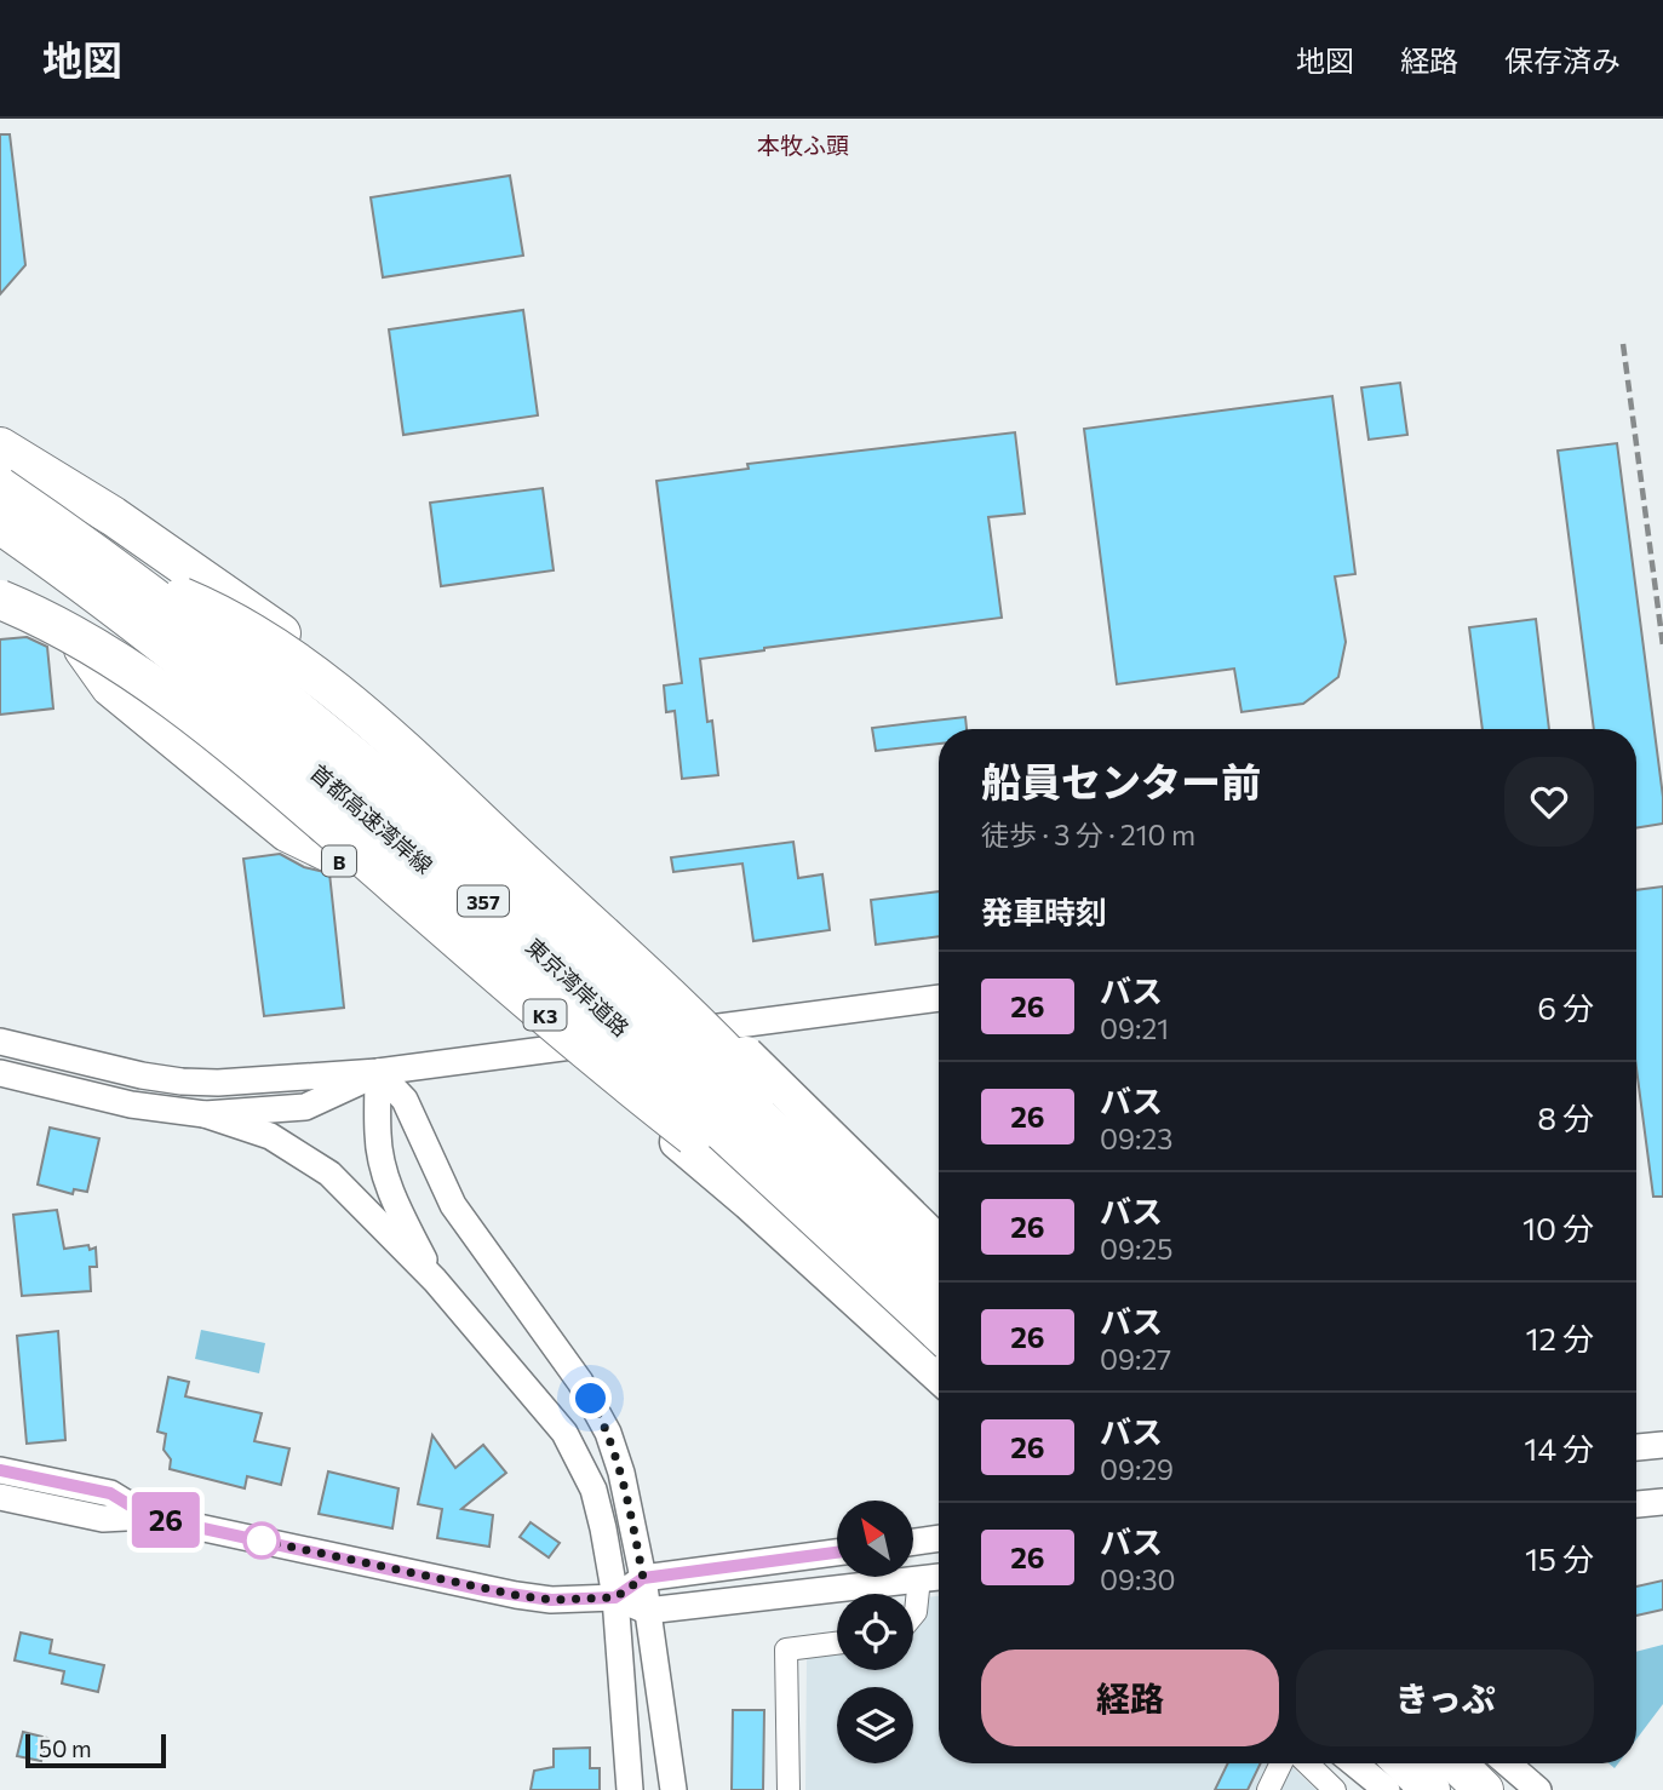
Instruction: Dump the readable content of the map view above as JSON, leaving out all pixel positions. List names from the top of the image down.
{
  "streets": {
    "highway": [
      "首都高速湾岸線",
      "B",
      "357",
      "東京湾岸道路",
      "K3"
    ]
  },
  "crossings": [
    ["首都高速湾岸線", "K3"]
  ],
  "districts": ["本牧ふ頭"],
  "lines": ["bus line 26"],
  "scale_bar": "50 m",
  "north": "top left",
  "page": {
    "header": "地図",
    "nav": ["地図", "経路", "保存済み"],
    "on_map": "26",
    "heading": [
      ["船員センター前", "徒歩 · 3 分 · 210 m"],
      "発車時刻"
    ],
    "list": [
      {
        "mark": "26",
        "name": "バス",
        "note": "09:21",
        "value": "6 分"
      },
      {
        "mark": "26",
        "name": "バス",
        "note": "09:23",
        "value": "8 分"
      },
      {
        "mark": "26",
        "name": "バス",
        "note": "09:25",
        "value": "10 分"
      },
      {
        "mark": "26",
        "name": "バス",
        "note": "09:27",
        "value": "12 分"
      },
      {
        "mark": "26",
        "name": "バス",
        "note": "09:29",
        "value": "14 分"
      },
      {
        "mark": "26",
        "name": "バス",
        "note": "09:30",
        "value": "15 分"
      }
    ],
    "buttons": ["経路", "きっぷ"],
    "scale": "50 m"
  }
}
